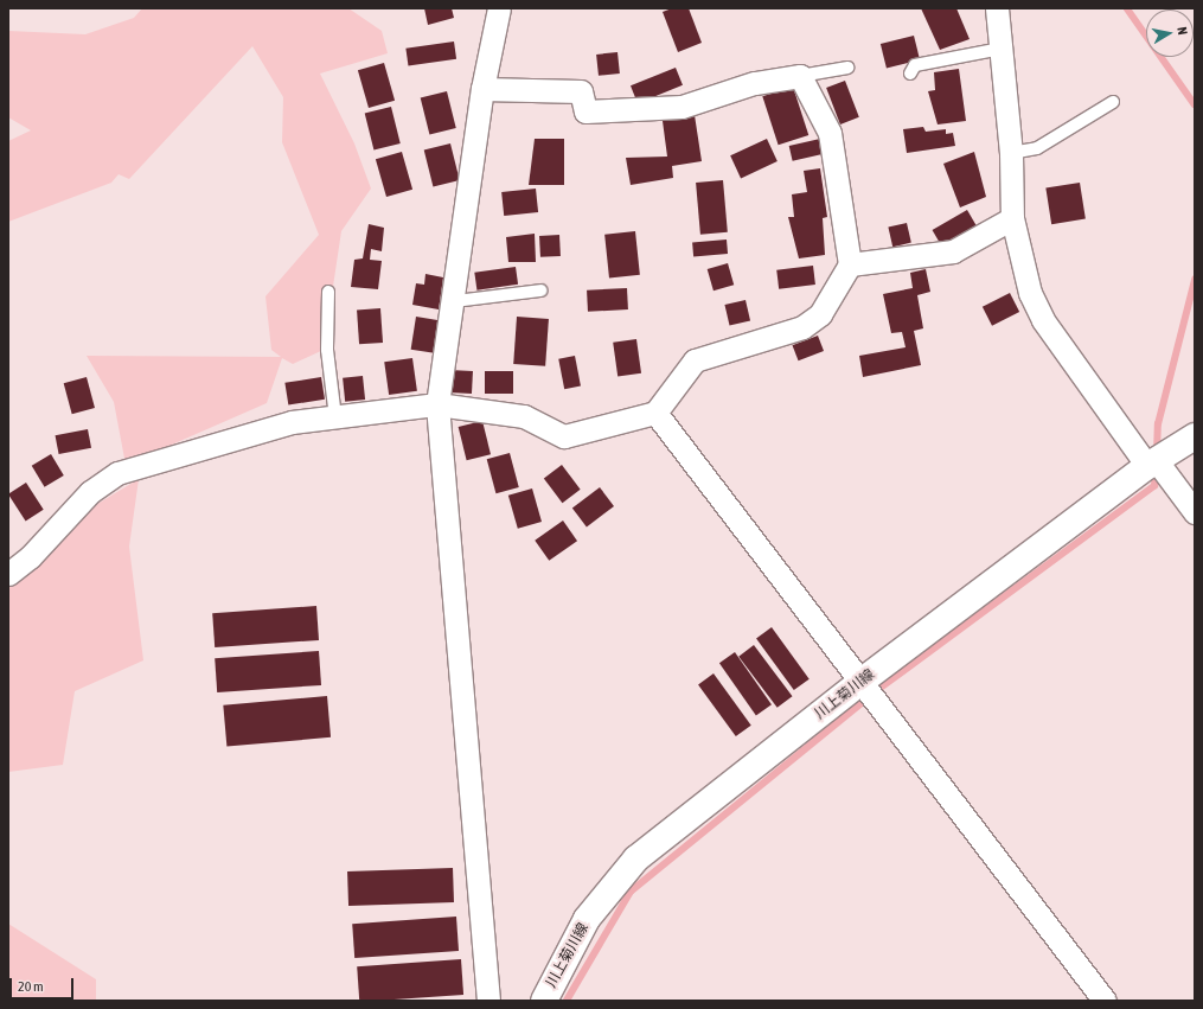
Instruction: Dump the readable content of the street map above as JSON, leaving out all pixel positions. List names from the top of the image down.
{
  "streets": {
    "main road": ["川上菊川線"]
  },
  "scale_bar": "20 m",
  "north": "right"
}
